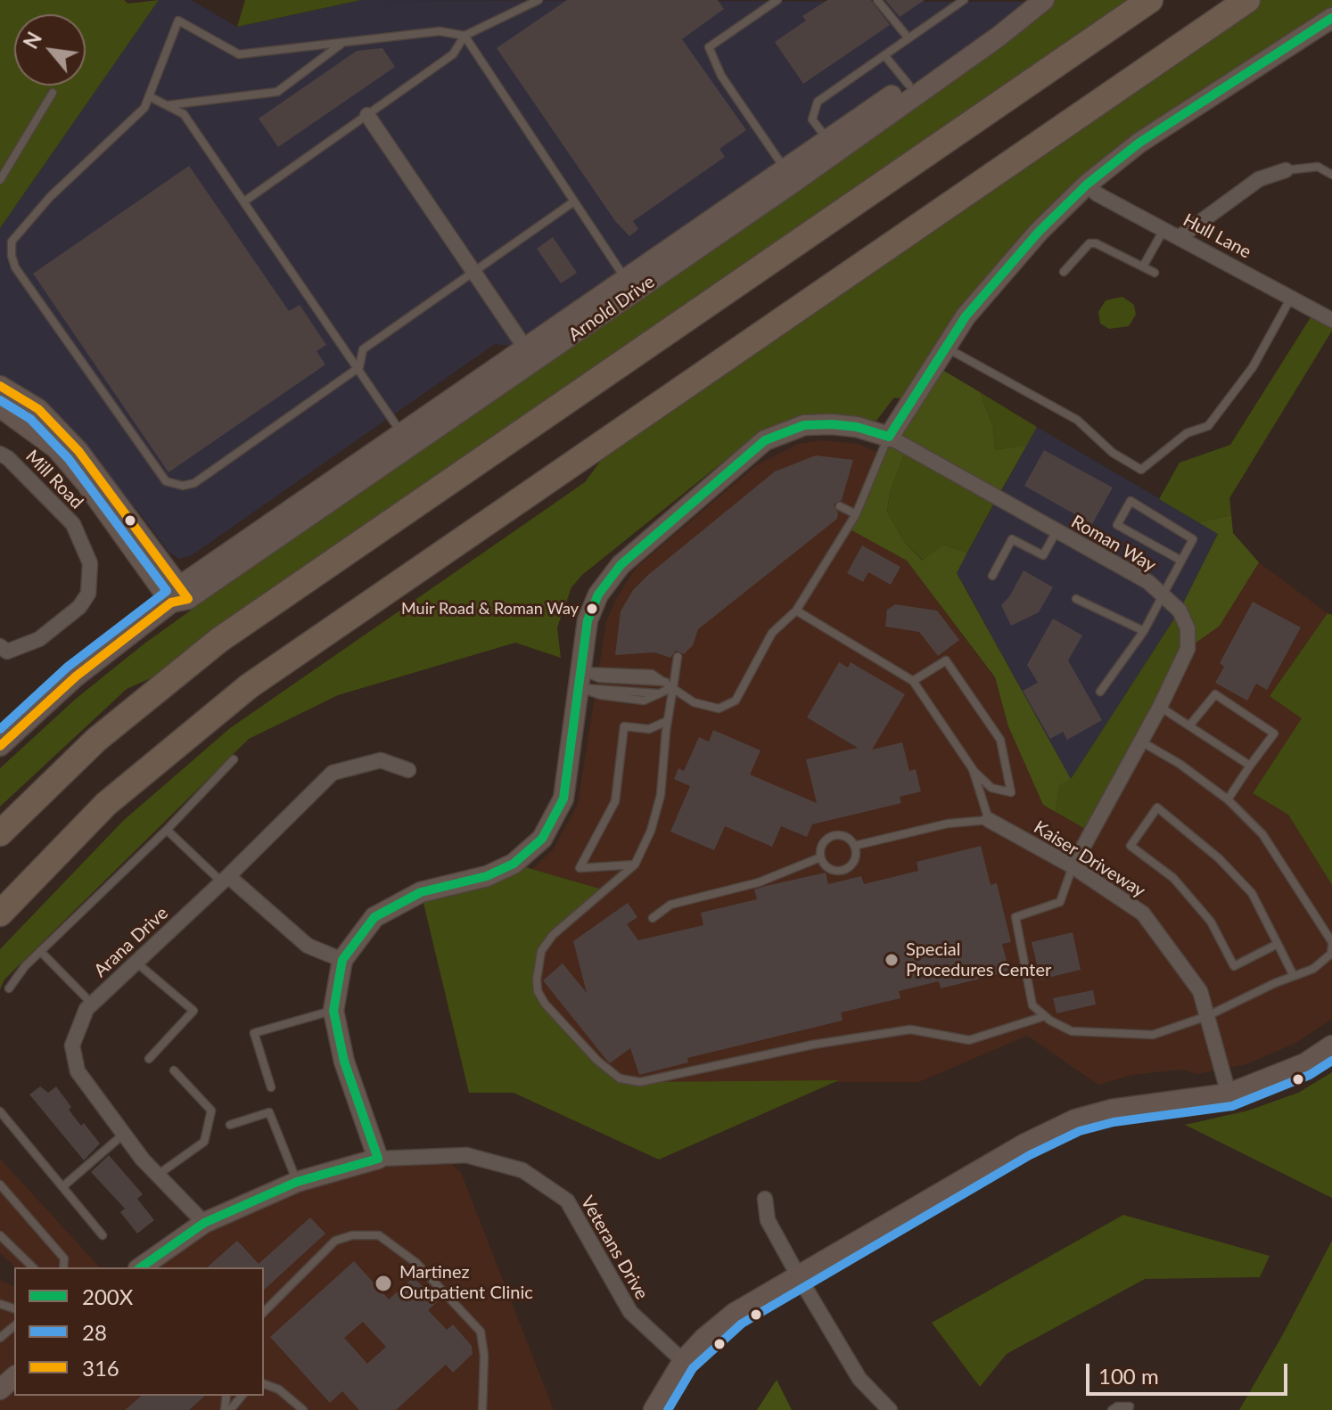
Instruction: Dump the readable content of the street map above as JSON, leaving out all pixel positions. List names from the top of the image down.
{
  "streets": {
    "street": [
      "Hull Lane",
      "Arnold Drive",
      "Mill Road",
      "Roman Way",
      "Kaiser Driveway",
      "Arana Drive",
      "Veterans Drive"
    ]
  },
  "crossings": [
    ["Roman Way", "Kaiser Driveway"]
  ],
  "places": ["Muir Road & Roman Way", "Special Procedures Center", "Martinez Outpatient Clinic"],
  "lines": ["transit line 200X", "transit line 316", "transit line 28"],
  "legend": ["200X", "28", "316"],
  "scale_bar": "100 m",
  "north": "top left"
}
